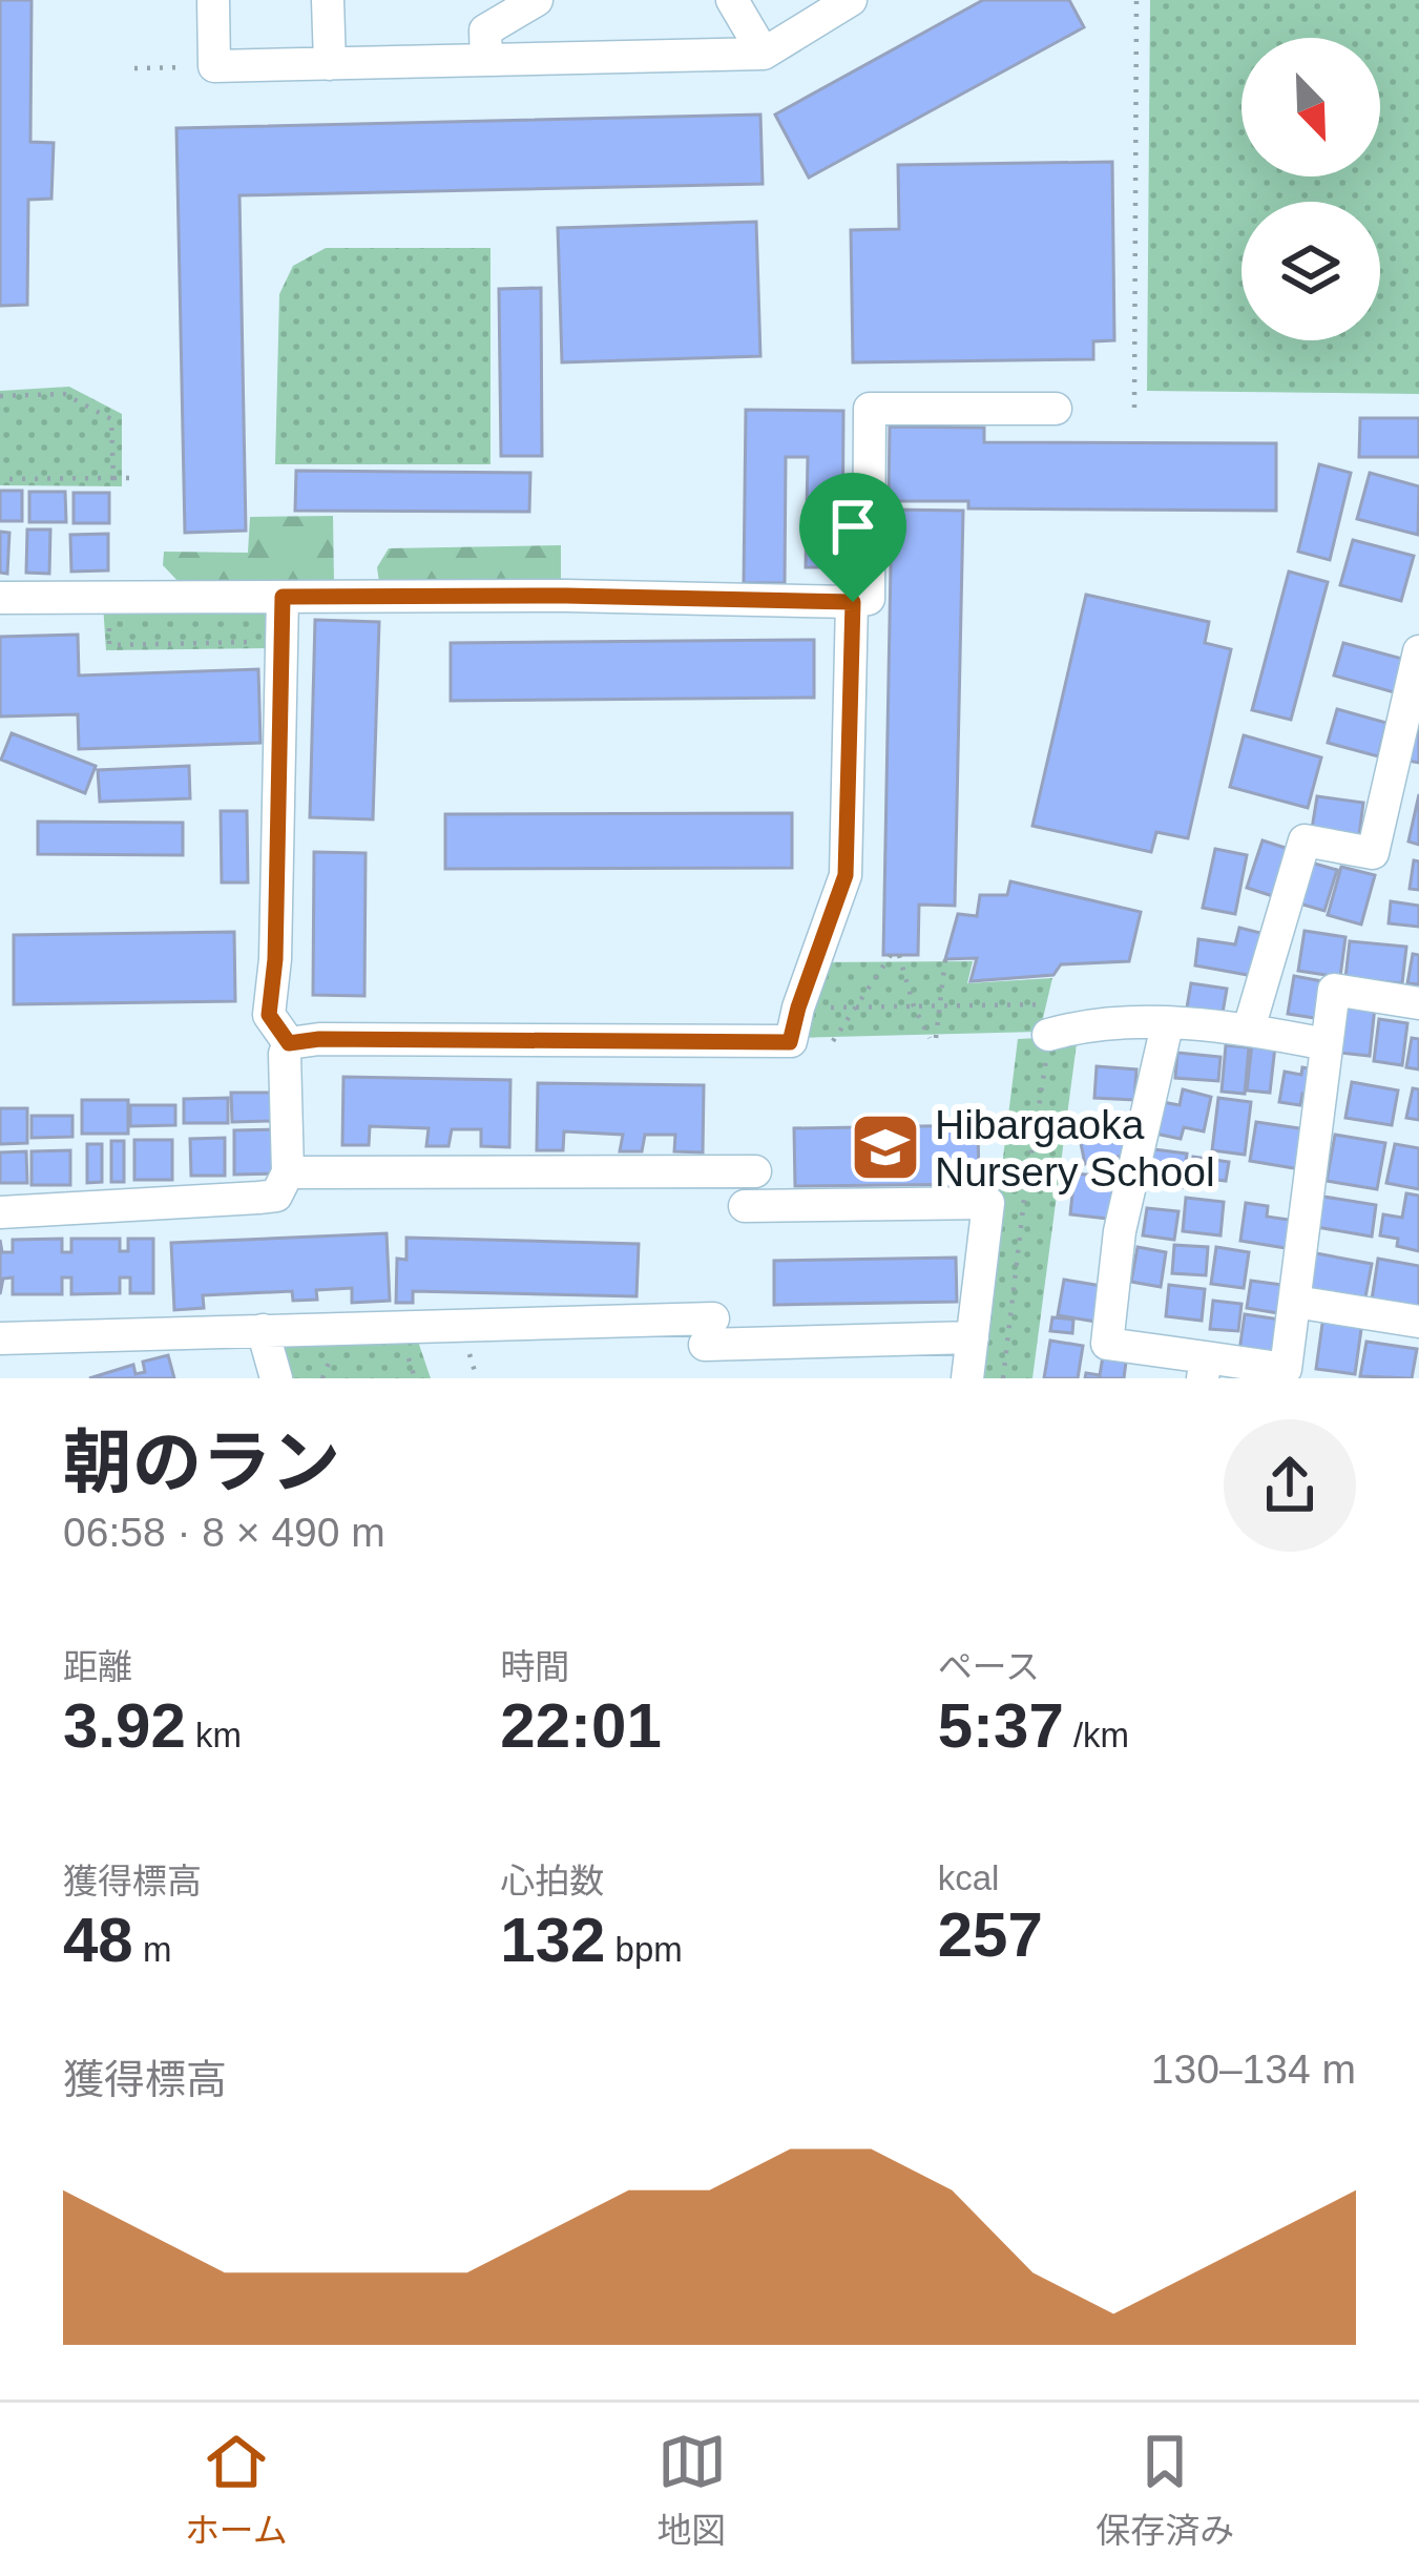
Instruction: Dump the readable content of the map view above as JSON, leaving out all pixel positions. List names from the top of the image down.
{
  "places": {
    "school or university": ["Hibargaoka Nursery School"]
  },
  "north": "bottom right",
  "page": {
    "heading": ["朝のラン", "06:58 · 8 × 490 m"],
    "stats": [
      ["距離", "3.92 km"],
      ["時間", "22:01"],
      ["ペース", "5:37 /km"],
      ["獲得標高", "48 m"],
      ["心拍数", "132 bpm"],
      ["kcal", "257"]
    ],
    "chart": ["獲得標高", "130–134 m"],
    "tabs": ["ホーム", "地図", "保存済み"]
  }
}
